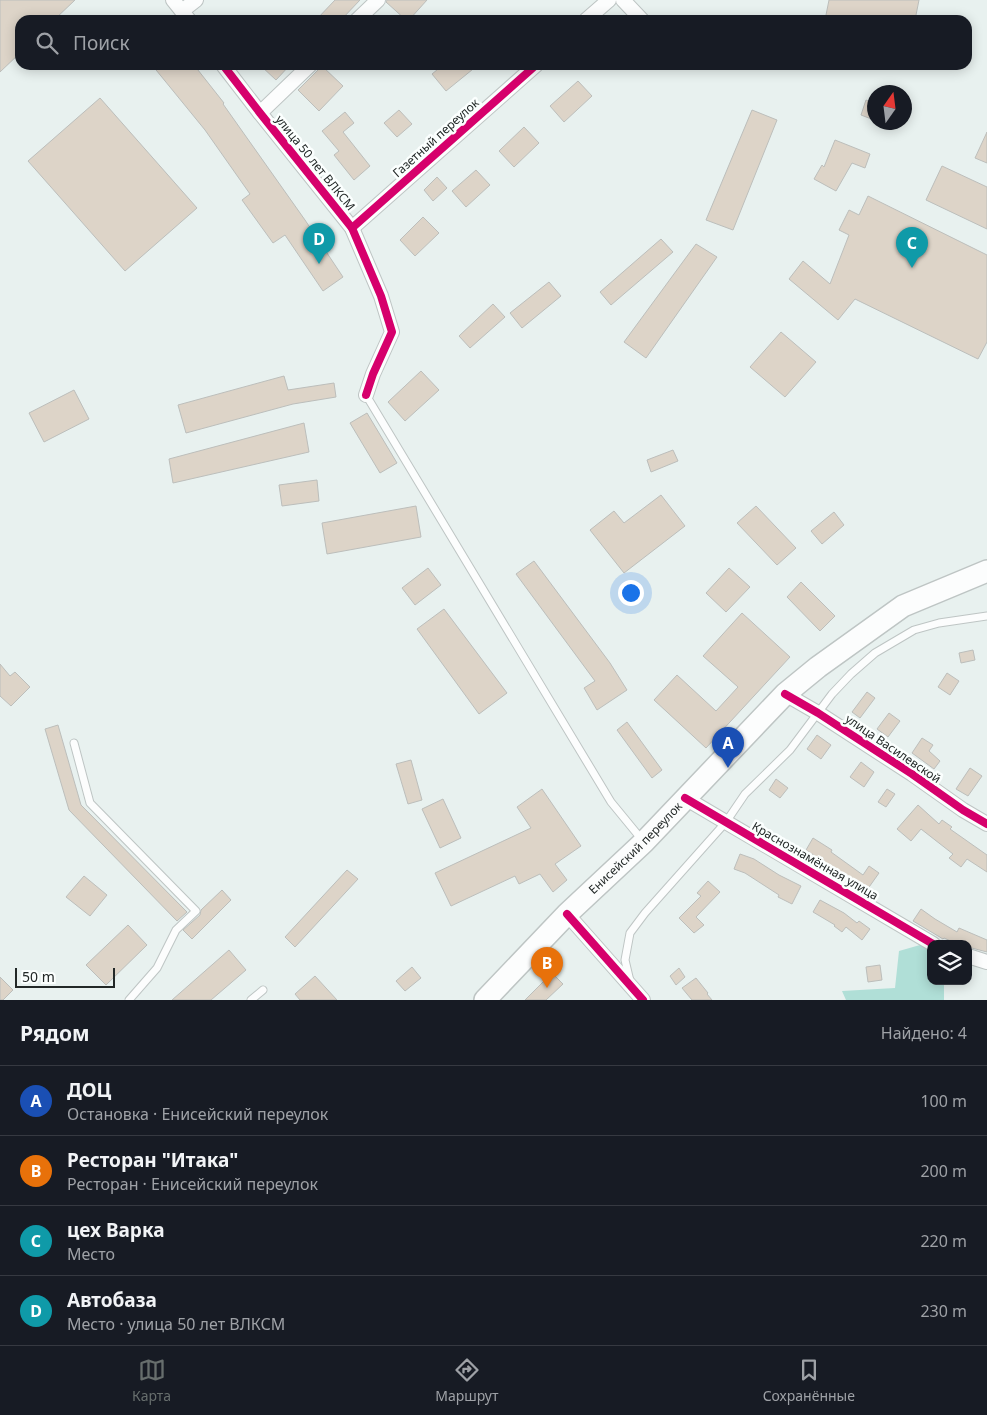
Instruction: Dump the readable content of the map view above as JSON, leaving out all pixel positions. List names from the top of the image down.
{
  "streets": {
    "main road": ["Енисейский переулок"],
    "street": [
      "Газетный переулок",
      "улица 50 лет ВЛКСМ",
      "улица Василевской",
      "Краснознамённая улица"
    ]
  },
  "crossings": [
    ["Газетный переулок", "улица 50 лет ВЛКСМ"],
    ["улица Василевской", "Енисейский переулок"],
    ["Енисейский переулок", "Краснознамённая улица"]
  ],
  "scale_bar": "50 m",
  "north": "top",
  "page": {
    "search": "Поиск",
    "pins": [
      "D",
      "C",
      "A",
      "B"
    ],
    "scale": "50 m",
    "heading": ["Рядом", "Найдено: 4"],
    "list": [
      {
        "mark": "A",
        "name": "ДОЦ",
        "note": "Остановка · Енисейский переулок",
        "value": "100 m"
      },
      {
        "mark": "B",
        "name": "Ресторан \"Итака\"",
        "note": "Ресторан · Енисейский переулок",
        "value": "200 m"
      },
      {
        "mark": "C",
        "name": "цех Варка",
        "note": "Место",
        "value": "220 m"
      },
      {
        "mark": "D",
        "name": "Автобаза",
        "note": "Место · улица 50 лет ВЛКСМ",
        "value": "230 m"
      }
    ],
    "nav": ["Карта", "Маршрут", "Сохранённые"]
  }
}
